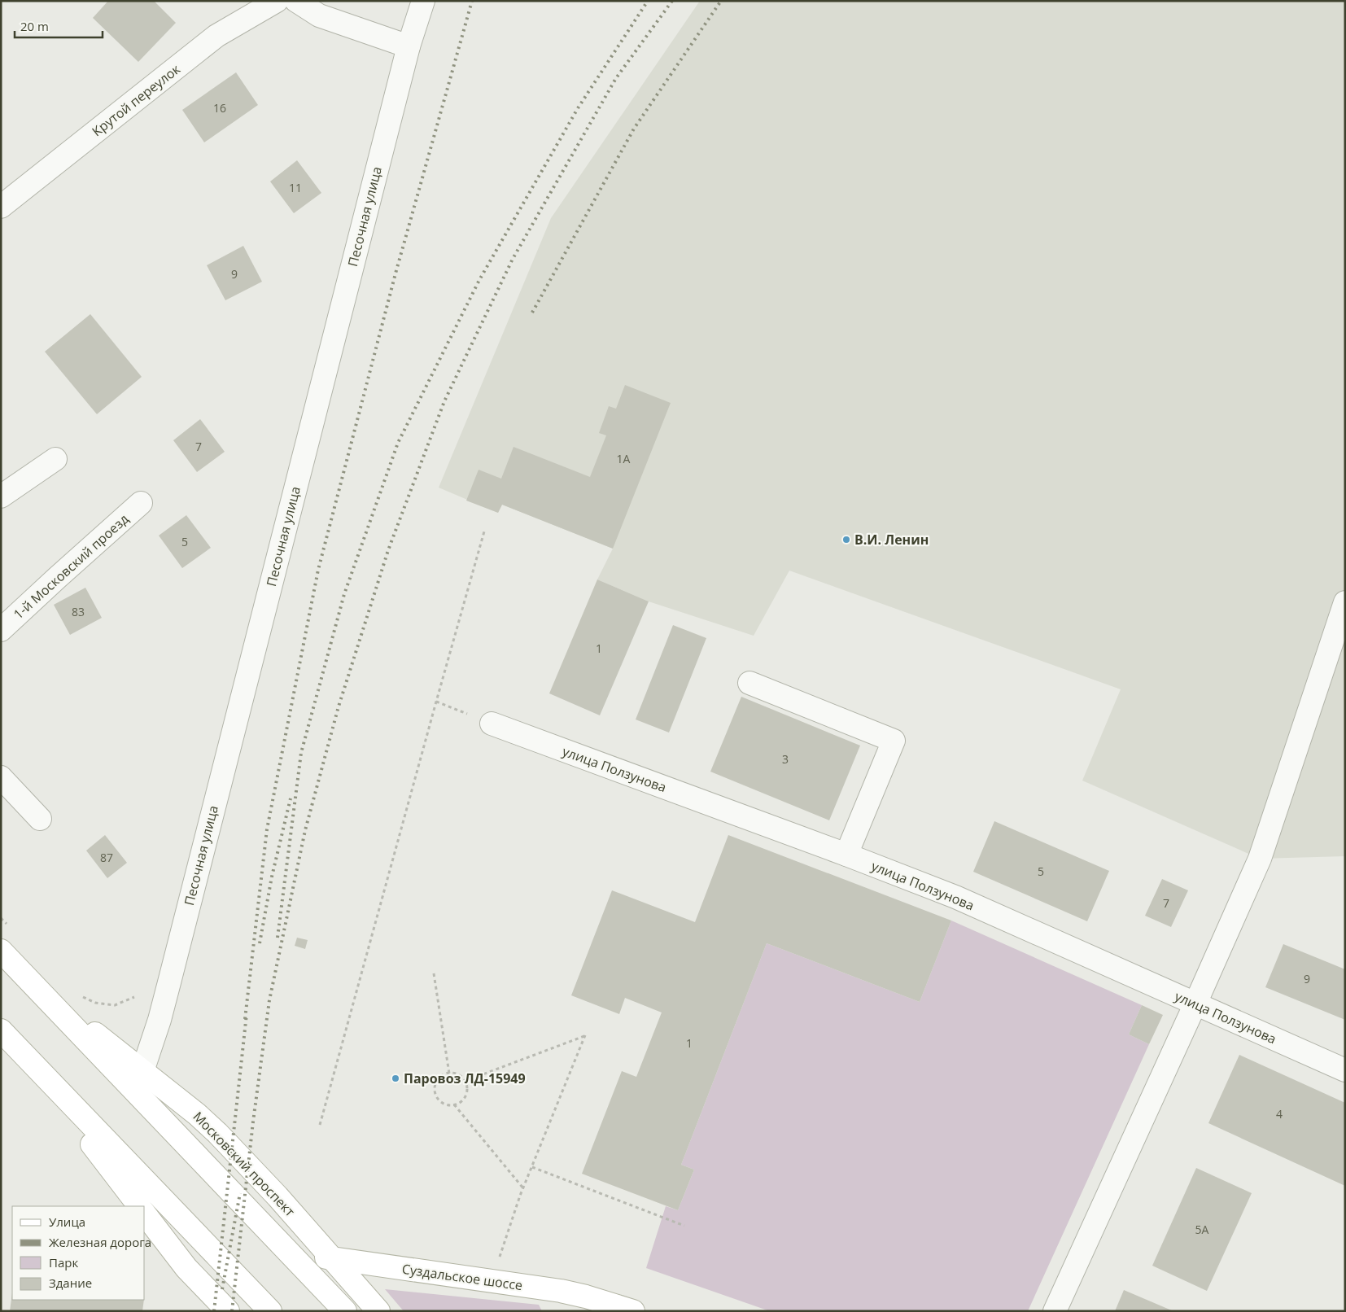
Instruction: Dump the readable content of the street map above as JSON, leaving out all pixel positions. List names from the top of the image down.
{
  "streets": {
    "main road": ["Московский проспект", "Суздальское шоссе"],
    "street": [
      "Крутой переулок",
      "Песочная улица",
      "1-й Московский проезд",
      "улица Ползунова"
    ]
  },
  "crossings": [
    ["Песочная улица", "Московский проспект"],
    ["Московский проспект", "Суздальское шоссе"]
  ],
  "places": ["В.И. Ленин", "Паровоз ЛД-15949"],
  "house_numbers": [
    "16",
    "11",
    "9",
    "7",
    "1А",
    "5",
    "83",
    "1",
    "3",
    "87",
    "5",
    "7",
    "9",
    "1",
    "4",
    "5А"
  ],
  "legend": [
    "Улица",
    "Железная дорога",
    "Парк",
    "Здание"
  ],
  "scale_bar": "20 m"
}
